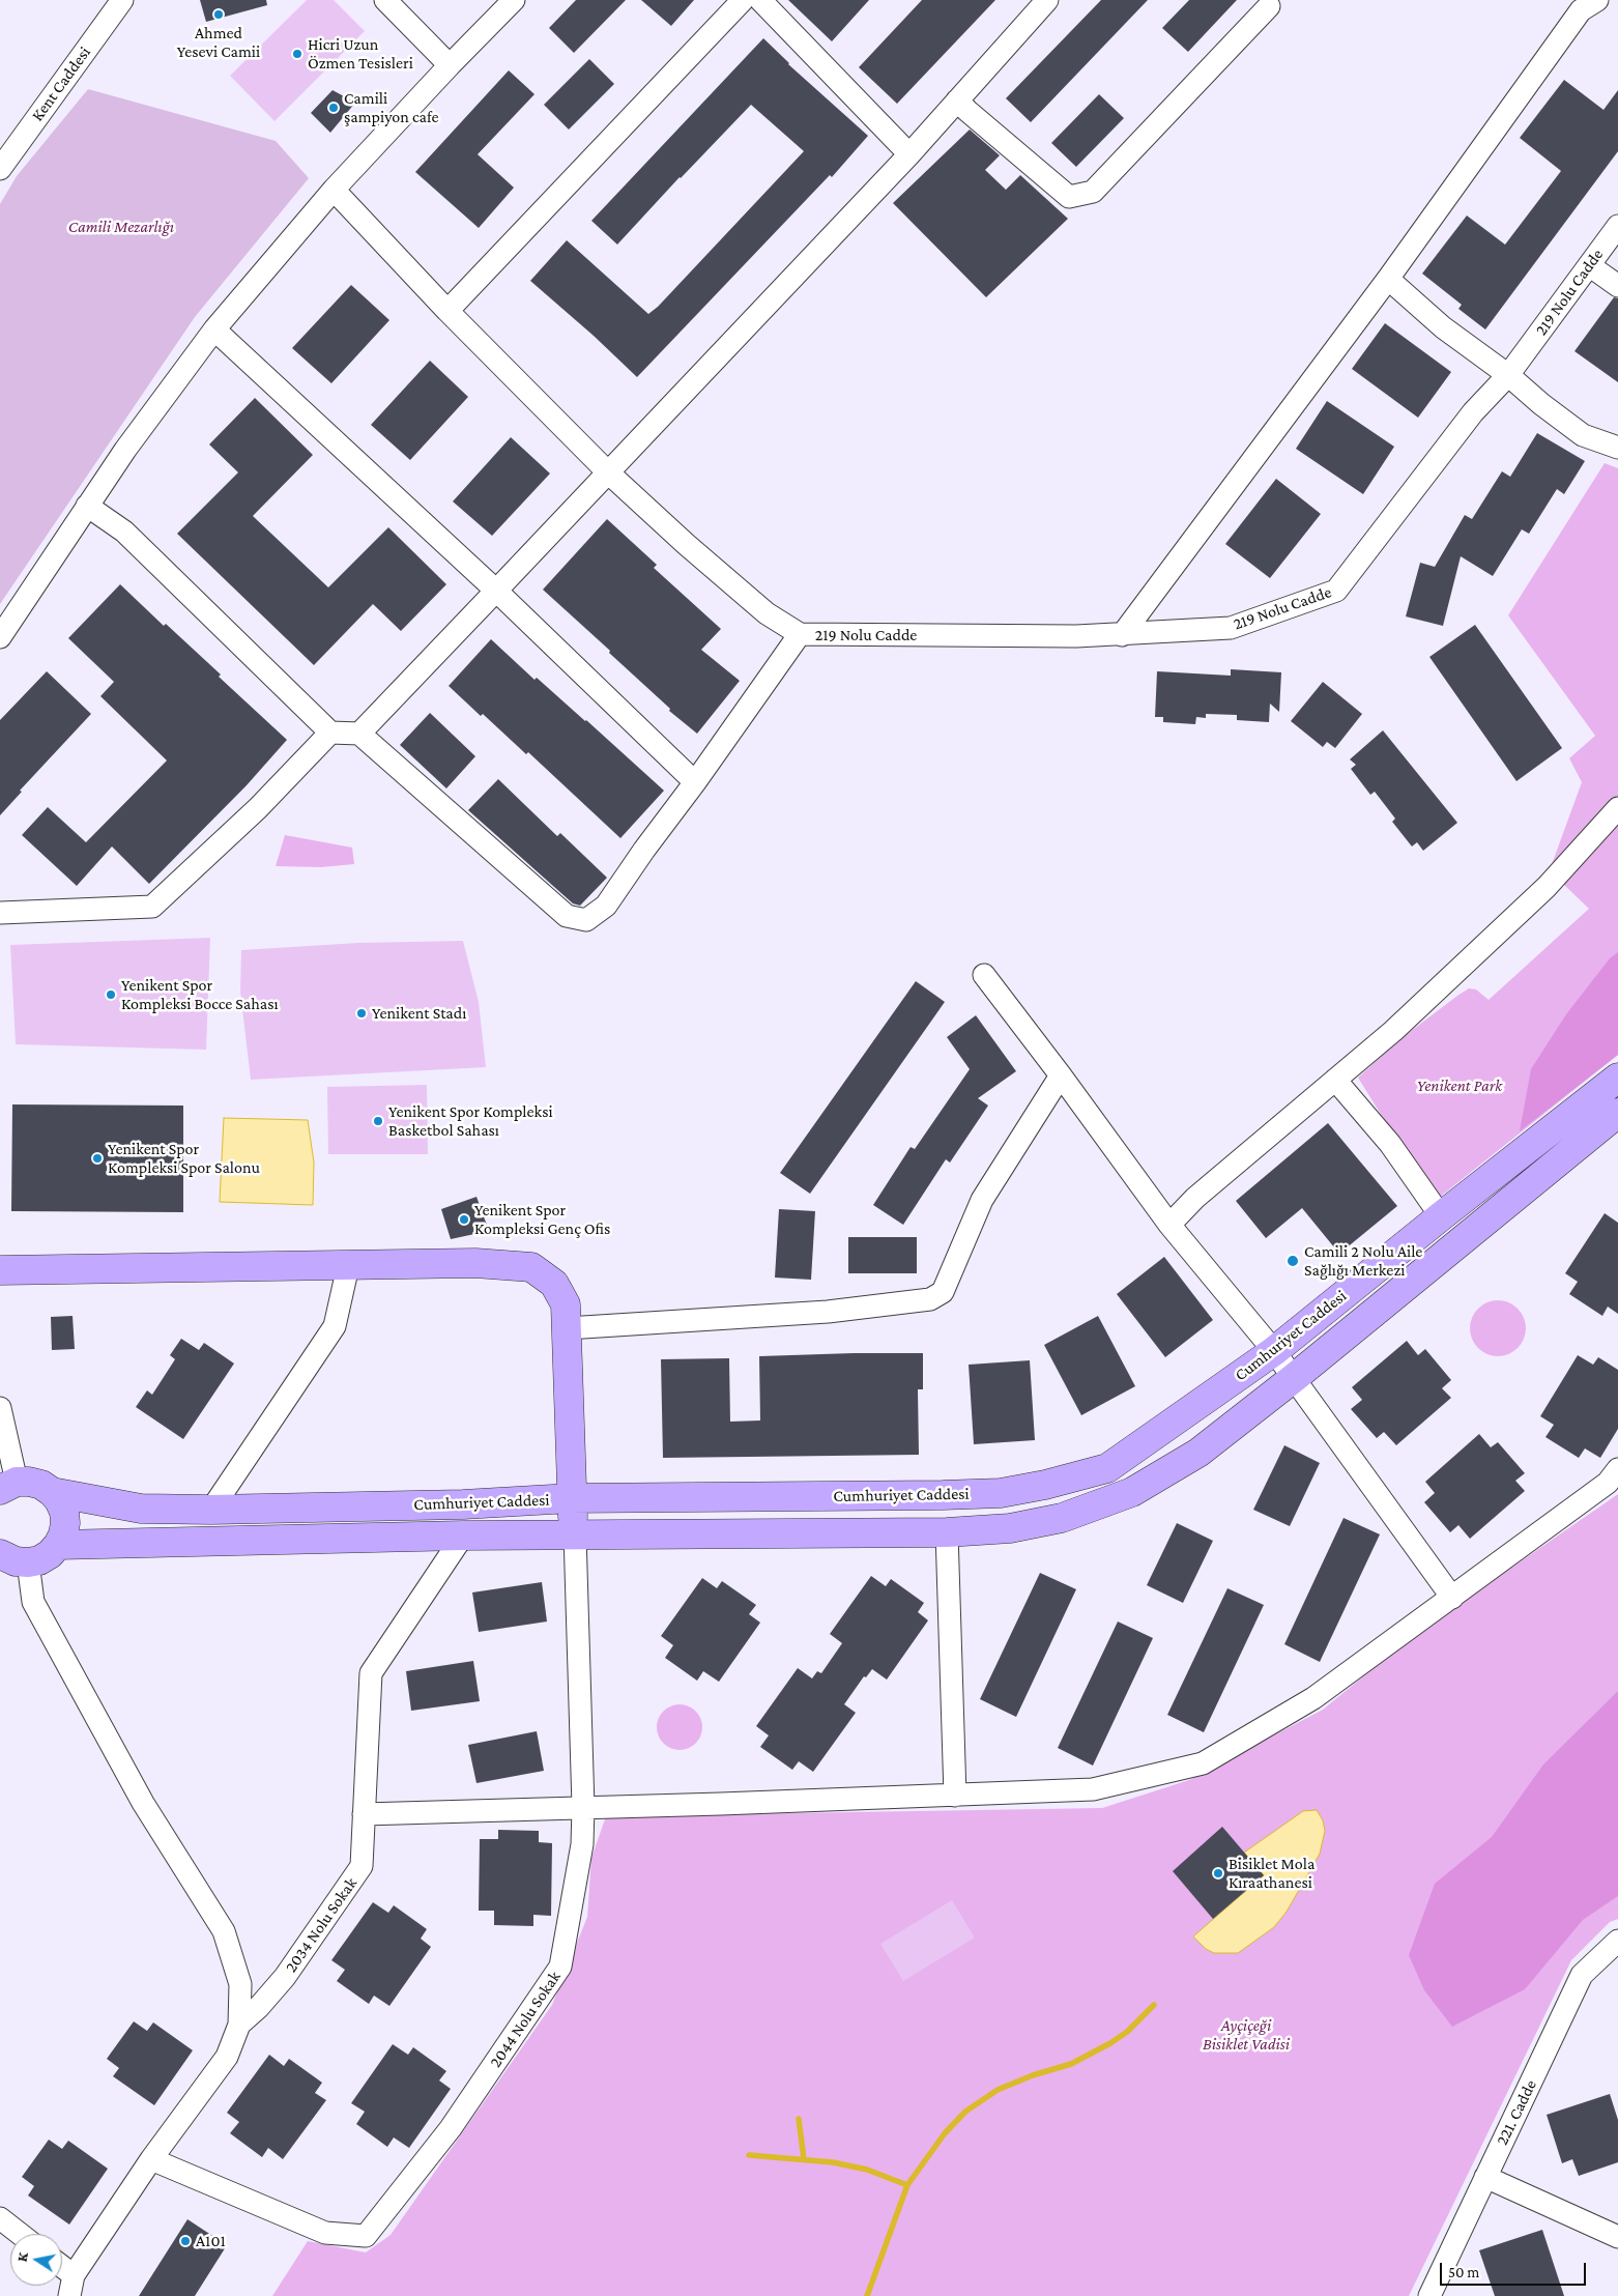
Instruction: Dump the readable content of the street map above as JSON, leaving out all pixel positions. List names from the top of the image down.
{
  "streets": {
    "street": [
      "Kent Caddesi",
      "219 Nolu Cadde",
      "Cumhuriyet Caddesi",
      "2034 Nolu Sokak",
      "2044 Nolu Sokak",
      "221. Cadde"
    ]
  },
  "crossings": [
    ["Cumhuriyet Caddesi", "2034 Nolu Sokak"],
    ["Cumhuriyet Caddesi", "2044 Nolu Sokak"],
    ["2034 Nolu Sokak", "2044 Nolu Sokak"]
  ],
  "parks": ["Camili Mezarlığı", "Yenikent Park", "Ayçiçeği Bisiklet Vadisi"],
  "places": [
    "Ahmed Yesevi Camii",
    "Hicri Uzun Özmen Tesisleri",
    "Camili şampiyon cafe",
    "Yenikent Spor Kompleksi Bocce Sahası",
    "Yenikent Stadı",
    "Yenikent Spor Kompleksi Basketbol Sahası",
    "Yenikent Spor Kompleksi Spor Salonu",
    "Yenikent Spor Kompleksi Genç Ofis",
    "Camili 2 Nolu Aile Sağlığı Merkezi",
    "Bisiklet Mola Kıraathanesi",
    "A101"
  ],
  "scale_bar": "50 m",
  "north": "left"
}
